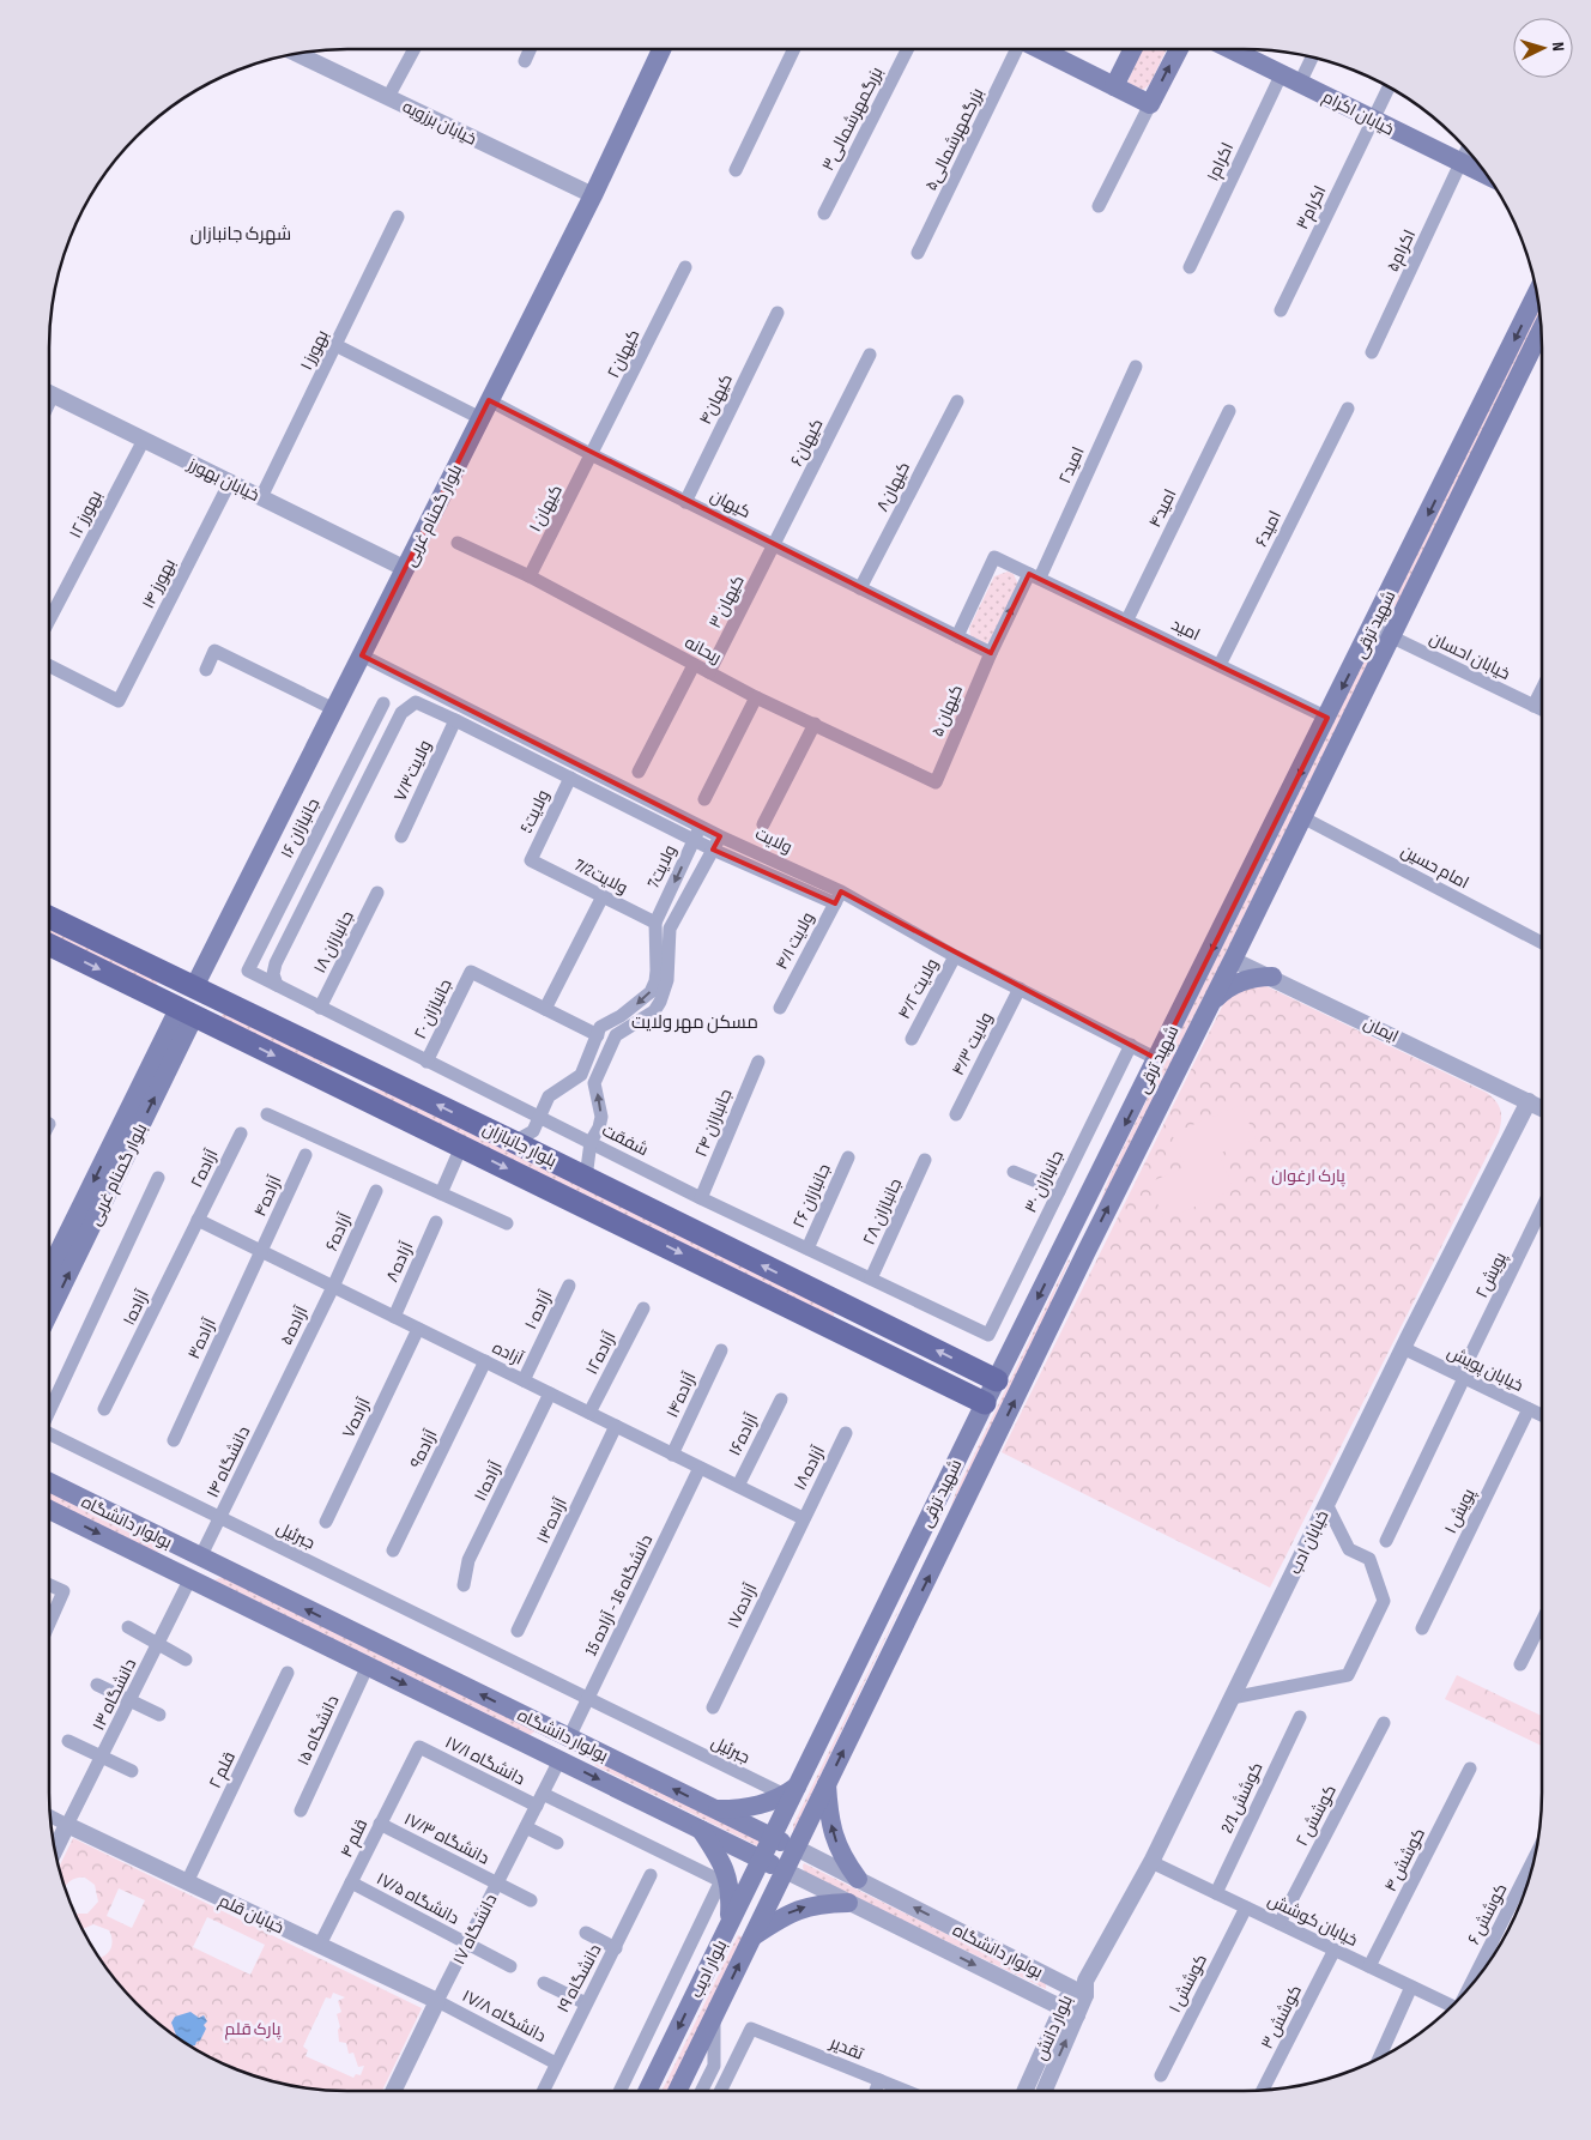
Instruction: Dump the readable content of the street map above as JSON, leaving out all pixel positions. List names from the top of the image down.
{
  "streets": {
    "main road": [
      "خیابان اکرام",
      "بلوار گمنام غربی",
      "شهید ترقی",
      "بلوار جانبازان",
      "بولوار دانشگاه",
      "بلوار ادیب"
    ],
    "street": [
      "بزرگمهرشمالی۳",
      "خیابان برزویه",
      "بزرگمهرشمالی۵",
      "اکرام۱",
      "اکرام۳",
      "اکرام۵",
      "بهورز ۱",
      "کیهان۲",
      "کیهان۴",
      "کیهان۶",
      "امید۲",
      "خیابان بهورز",
      "کیهان۸",
      "کیهان",
      "کیهان ۱",
      "امید۴",
      "بهورز ۱۲",
      "امید۶",
      "بهورز ۱۴",
      "کیهان ۳",
      "امید",
      "ریحانه",
      "خیابان احسان",
      "کیهان ۵",
      "ولایت۷/۳",
      "ولایت5",
      "جانبازان ۱۶",
      "ولایت",
      "ولایت7",
      "امام حسین",
      "ولایت7/2",
      "ولایت ۴/۱",
      "جانبازان ۱۸",
      "ولایت ۴/۲",
      "جانبازان ۲۰",
      "ایمان",
      "ولایت ۴/۳",
      "جانبازان ۲۴",
      "شفقت",
      "آزاده۲",
      "جانبازان ۳۰",
      "آزاده۴",
      "جانبازان ۲۶",
      "جانبازان ۲۸",
      "آزاده۶",
      "آزاده۸",
      "پویش۲",
      "آزاده۱",
      "آزاده۱۰",
      "آزاده۵",
      "آزاده۳",
      "آزاده",
      "آزاده۱۲",
      "خیابان پویش",
      "آزاده۱۴",
      "آزاده۷",
      "آزاده۱۶",
      "آزاده۹",
      "دانشگاه ۱۴",
      "آزاده۱۸",
      "آزاده۱۱",
      "پویش ۱",
      "آزاده۱۳",
      "جبرئیل",
      "خیابان ادب",
      "دانشگاه 16 - آزاده 15",
      "آزاده۱۷",
      "دانشگاه ۱۳",
      "دانشگاه ۱۵",
      "دانشگاه ۱۷/۱",
      "قلم ۲",
      "کوشش 2/1",
      "کوشش ۲",
      "قلم ۴",
      "دانشگاه ۱۷/۳",
      "کوشش ۴",
      "دانشگاه ۱۷/۵",
      "خیابان قلم",
      "کوشش ۶",
      "خیابان کوشش",
      "دانشگاه ۱۷",
      "دانشگاه ۱۹",
      "کوشش ۱",
      "دانشگاه ۱۷/۸",
      "کوشش ۳",
      "بلوار دانش",
      "تقدیر"
    ]
  },
  "crossings": [
    ["خیابان اکرام", "اکرام۱"],
    ["خیابان اکرام", "اکرام۳"],
    ["خیابان اکرام", "اکرام۵"],
    ["خیابان برزویه", "بلوار گمنام غربی"],
    ["بهورز ۱", "خیابان بهورز"],
    ["کیهان۲", "کیهان"],
    ["کیهان۲", "کیهان ۱"],
    ["کیهان۴", "کیهان"],
    ["کیهان۶", "کیهان"],
    ["کیهان۶", "کیهان ۳"],
    ["امید۲", "امید"],
    ["خیابان بهورز", "بهورز ۱۲"],
    ["خیابان بهورز", "بلوار گمنام غربی"],
    ["خیابان بهورز", "بهورز ۱۴"],
    ["کیهان۸", "کیهان"],
    ["کیهان", "کیهان ۱"],
    ["کیهان", "بلوار گمنام غربی"],
    ["کیهان", "کیهان ۳"],
    ["کیهان", "امید"],
    ["کیهان ۱", "ریحانه"],
    ["امید۴", "امید"],
    ["بلوار گمنام غربی", "ولایت"],
    ["بلوار گمنام غربی", "بلوار جانبازان"],
    ["امید۶", "امید"],
    ["کیهان ۳", "ریحانه"],
    ["شهید ترقی", "امید"],
    ["شهید ترقی", "خیابان احسان"],
    ["شهید ترقی", "ولایت"],
    ["شهید ترقی", "امام حسین"],
    ["شهید ترقی", "ایمان"],
    ["شهید ترقی", "بلوار جانبازان"],
    ["شهید ترقی", "بولوار دانشگاه"],
    ["شهید ترقی", "جبرئیل"],
    ["شهید ترقی", "بلوار ادیب"],
    ["ریحانه", "کیهان ۵"],
    ["ولایت5", "ولایت7/2"],
    ["جانبازان ۱۶", "شفقت"],
    ["ولایت", "ولایت7"],
    ["ولایت", "ولایت ۴/۱"],
    ["ولایت", "ولایت ۴/۲"],
    ["ولایت", "ولایت ۴/۳"],
    ["ولایت", "جانبازان ۳۰"],
    ["ولایت7", "ولایت7/2"],
    ["جانبازان ۱۸", "شفقت"],
    ["جانبازان ۲۰", "شفقت"],
    ["ایمان", "خیابان ادب"],
    ["جانبازان ۲۴", "شفقت"],
    ["شفقت", "جانبازان ۳۰"],
    ["شفقت", "جانبازان ۲۶"],
    ["شفقت", "جانبازان ۲۸"],
    ["آزاده۲", "آزاده۱"],
    ["آزاده۲", "آزاده"],
    ["آزاده۴", "آزاده۳"],
    ["آزاده۴", "آزاده"],
    ["آزاده۶", "آزاده۵"],
    ["آزاده۶", "آزاده"],
    ["آزاده۸", "آزاده"],
    ["پویش۲", "خیابان پویش"],
    ["آزاده۱", "آزاده"],
    ["آزاده۱۰", "آزاده"],
    ["آزاده۵", "آزاده"],
    ["آزاده۵", "دانشگاه ۱۴"],
    ["آزاده۳", "آزاده"],
    ["آزاده", "آزاده۱۲"],
    ["آزاده", "آزاده۱۴"],
    ["آزاده", "آزاده۷"],
    ["آزاده", "آزاده۱۶"],
    ["آزاده", "آزاده۹"],
    ["آزاده", "آزاده۱۸"],
    ["آزاده", "آزاده۱۱"],
    ["آزاده", "آزاده۱۳"],
    ["آزاده", "دانشگاه 16 - آزاده 15"],
    ["آزاده", "آزاده۱۷"],
    ["خیابان پویش", "پویش ۱"],
    ["خیابان پویش", "خیابان ادب"],
    ["دانشگاه ۱۴", "بولوار دانشگاه"],
    ["دانشگاه ۱۴", "جبرئیل"],
    ["آزاده۱۸", "آزاده۱۷"],
    ["بولوار دانشگاه", "خیابان ادب"],
    ["بولوار دانشگاه", "دانشگاه 16 - آزاده 15"],
    ["بولوار دانشگاه", "دانشگاه ۱۳"],
    ["بولوار دانشگاه", "دانشگاه ۱۵"],
    ["بولوار دانشگاه", "دانشگاه ۱۷"],
    ["بولوار دانشگاه", "بلوار ادیب"],
    ["بولوار دانشگاه", "بلوار دانش"],
    ["جبرئیل", "دانشگاه 16 - آزاده 15"],
    ["خیابان ادب", "خیابان کوشش"],
    ["خیابان ادب", "بلوار دانش"],
    ["دانشگاه ۱۳", "خیابان قلم"],
    ["دانشگاه ۱۷/۱", "قلم ۴"],
    ["دانشگاه ۱۷/۱", "دانشگاه ۱۷"],
    ["قلم ۲", "خیابان قلم"],
    ["کوشش 2/1", "خیابان کوشش"],
    ["کوشش ۲", "خیابان کوشش"],
    ["قلم ۴", "دانشگاه ۱۷/۳"],
    ["قلم ۴", "دانشگاه ۱۷/۵"],
    ["قلم ۴", "خیابان قلم"],
    ["دانشگاه ۱۷/۳", "دانشگاه ۱۷"],
    ["کوشش ۴", "خیابان کوشش"],
    ["دانشگاه ۱۷/۵", "دانشگاه ۱۷"],
    ["خیابان قلم", "دانشگاه ۱۷"],
    ["خیابان قلم", "دانشگاه ۱۷/۸"],
    ["خیابان کوشش", "کوشش ۱"],
    ["خیابان کوشش", "کوشش ۳"],
    ["دانشگاه ۱۷", "دانشگاه ۱۷/۸"],
    ["دانشگاه ۱۹", "دانشگاه ۱۷/۸"]
  ],
  "districts": ["شهرک جانبازان", "مسکن مهر ولایت"],
  "parks": ["پارک ارغوان", "پارک قلم"],
  "north": "right"
}
